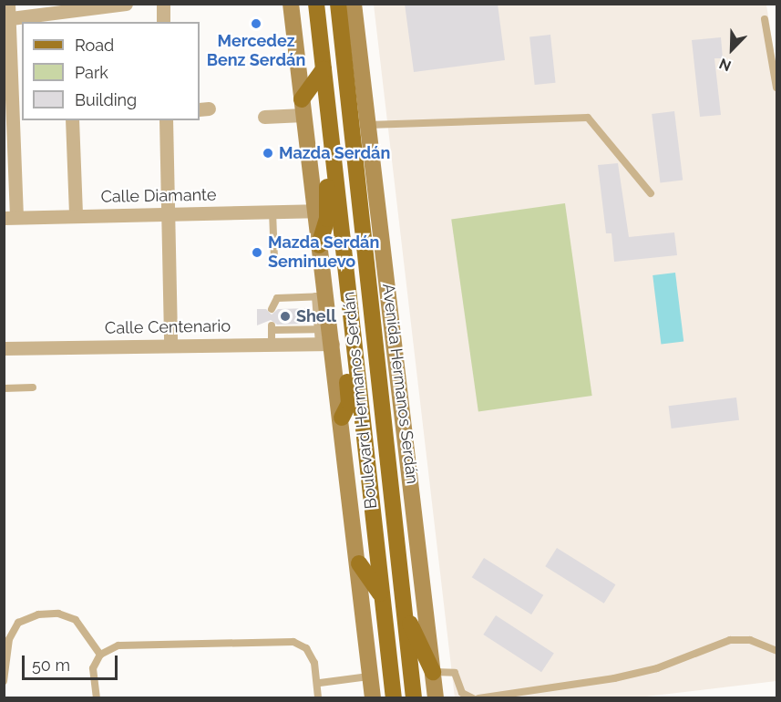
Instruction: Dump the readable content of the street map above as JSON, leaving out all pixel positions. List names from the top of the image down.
{
  "streets": {
    "main road": ["Avenida Hermanos Serdán", "Boulevard Hermanos Serdán"],
    "street": ["Calle Diamante", "Calle Centenario"]
  },
  "places": [
    "Mercedez Benz Serdán",
    "Mazda Serdán",
    "Mazda Serdán Seminuevo",
    "Shell"
  ],
  "legend": ["Road", "Park", "Building"],
  "scale_bar": "50 m",
  "north": "bottom left"
}
